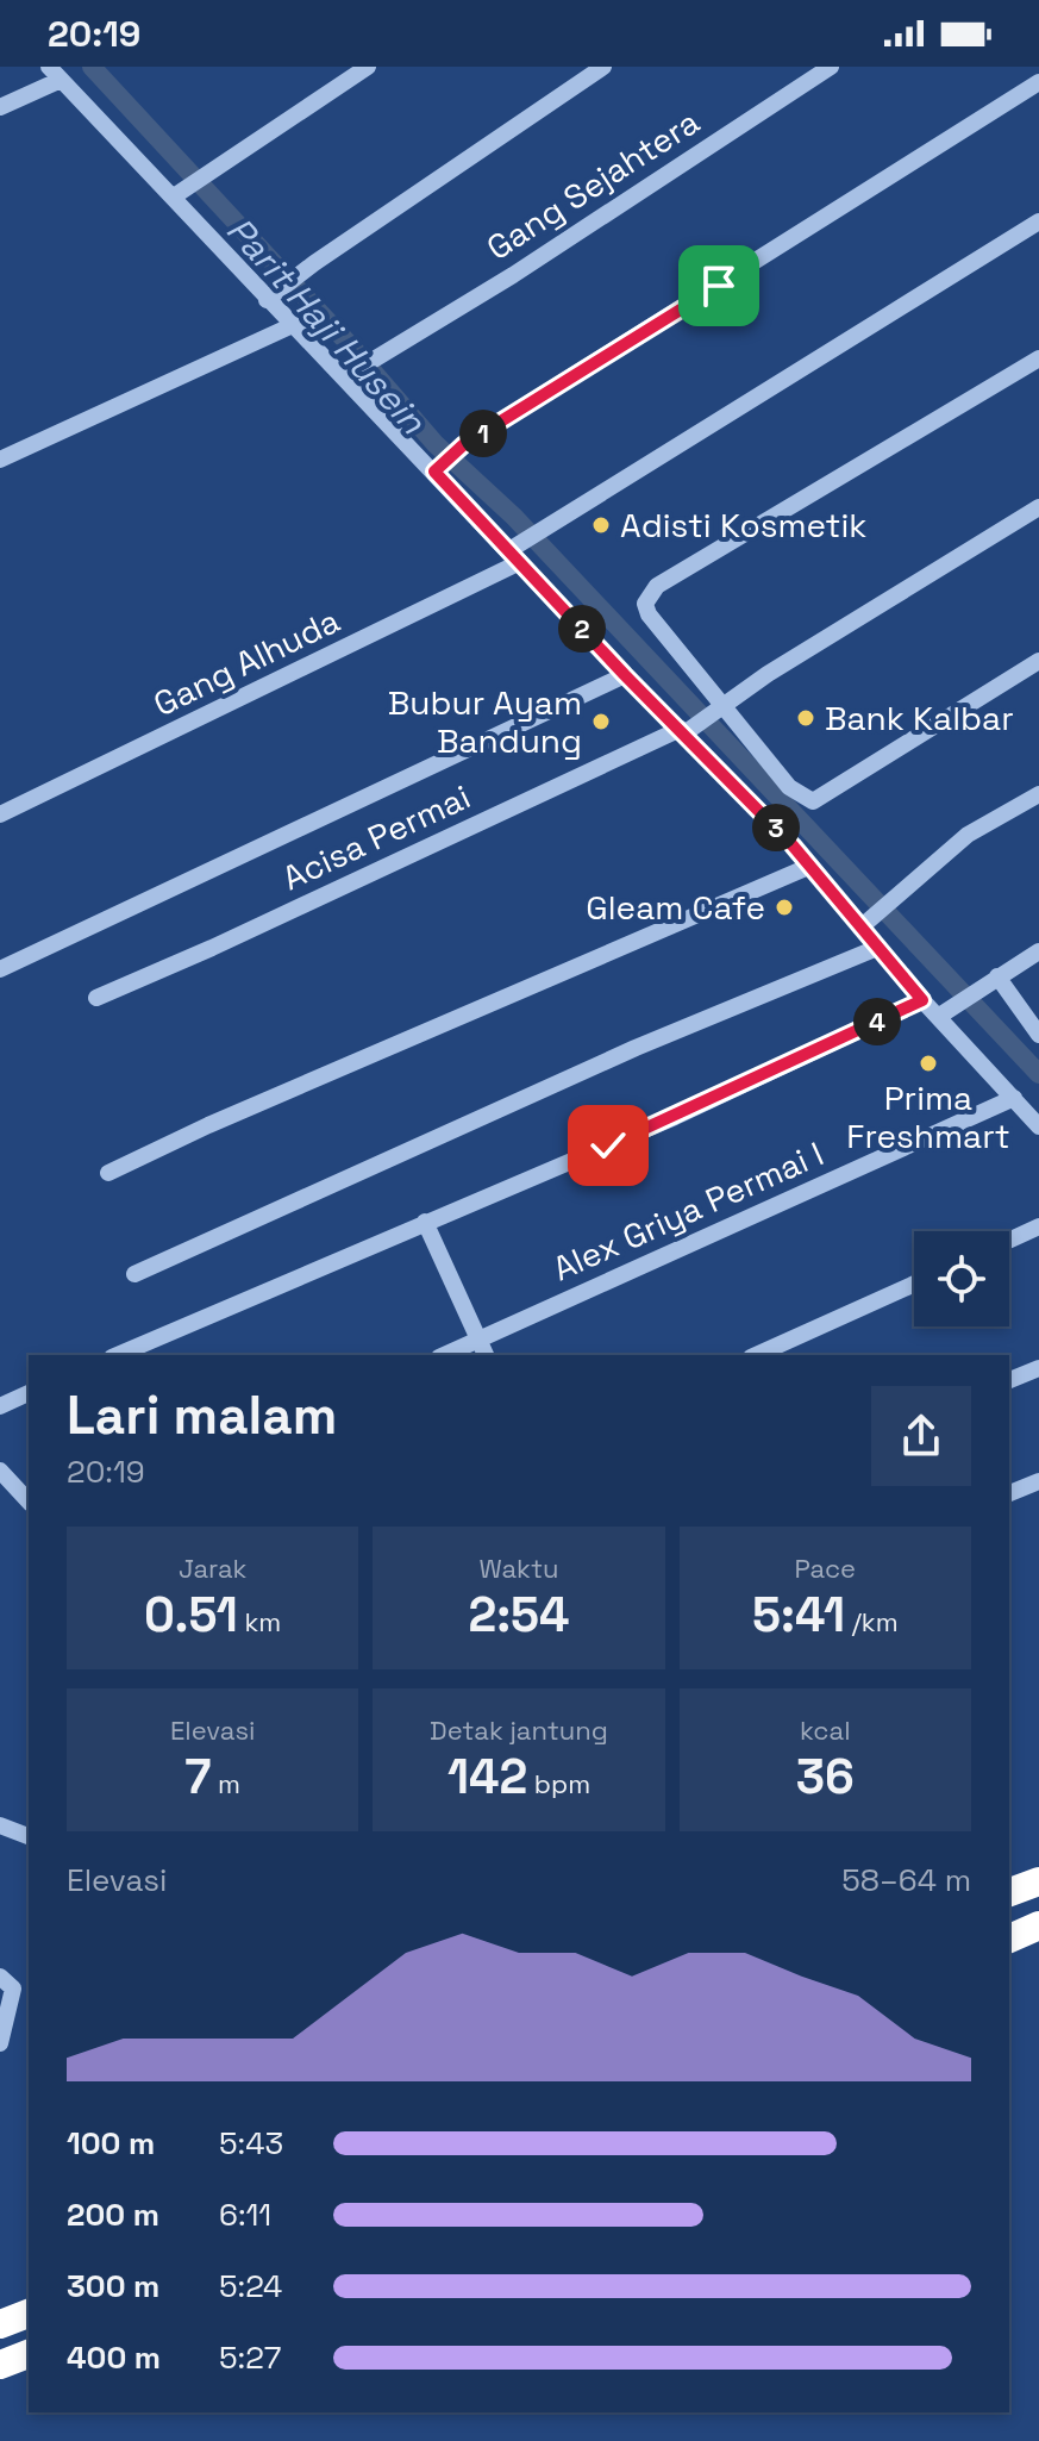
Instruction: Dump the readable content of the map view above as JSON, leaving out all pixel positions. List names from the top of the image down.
{
  "streets": {
    "street": [
      "Gang Sejahtera",
      "Gang Alhuda",
      "Acisa Permai",
      "Alex Griya Permai I"
    ]
  },
  "water": ["Parit Haji Husein"],
  "places": [
    "Adisti Kosmetik",
    "Bank Kalbar",
    "Bubur Ayam Bandung",
    "Gleam Cafe",
    "Prima Freshmart"
  ],
  "page": {
    "status": "20:19",
    "pins": [
      "1",
      "2",
      "3",
      "4"
    ],
    "heading": ["Lari malam", "20:19"],
    "stats": [
      ["Jarak", "0.51 km"],
      ["Waktu", "2:54"],
      ["Pace", "5:41 /km"],
      ["Elevasi", "7 m"],
      ["Detak jantung", "142 bpm"],
      ["kcal", "36"]
    ],
    "chart": ["Elevasi", "58–64 m"],
    "list": [
      {
        "name": "100 m",
        "note": "5:43"
      },
      {
        "name": "200 m",
        "note": "6:11"
      },
      {
        "name": "300 m",
        "note": "5:24"
      },
      {
        "name": "400 m",
        "note": "5:27"
      }
    ]
  }
}
